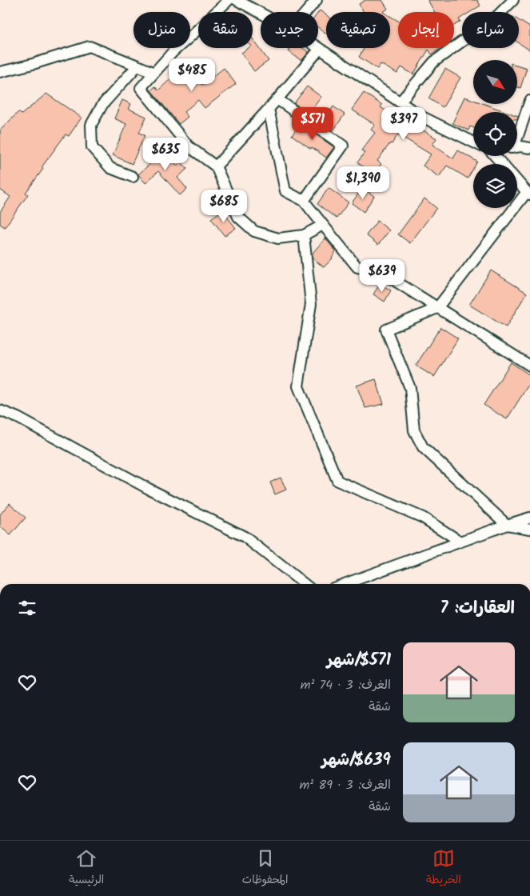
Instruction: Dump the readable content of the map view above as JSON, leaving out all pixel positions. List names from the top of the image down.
{
  "north": "bottom right",
  "page": {
    "chip": [
      "شراء",
      "إيجار",
      "تصفية",
      "جديد",
      "شقة",
      "منزل"
    ],
    "price": [
      "$485",
      "$571",
      "$397",
      "$635",
      "$1,390",
      "$685",
      "$639"
    ],
    "heading": "العقارات: 7",
    "list": [
      {
        "name": "$571/شهر",
        "note": "الغرف: 3 · 74 m² · شقة"
      },
      {
        "name": "$639/شهر",
        "note": "الغرف: 3 · 89 m² · شقة"
      }
    ],
    "tabs": ["الخريطة", "المحفوظات", "الرئيسية"]
  }
}
